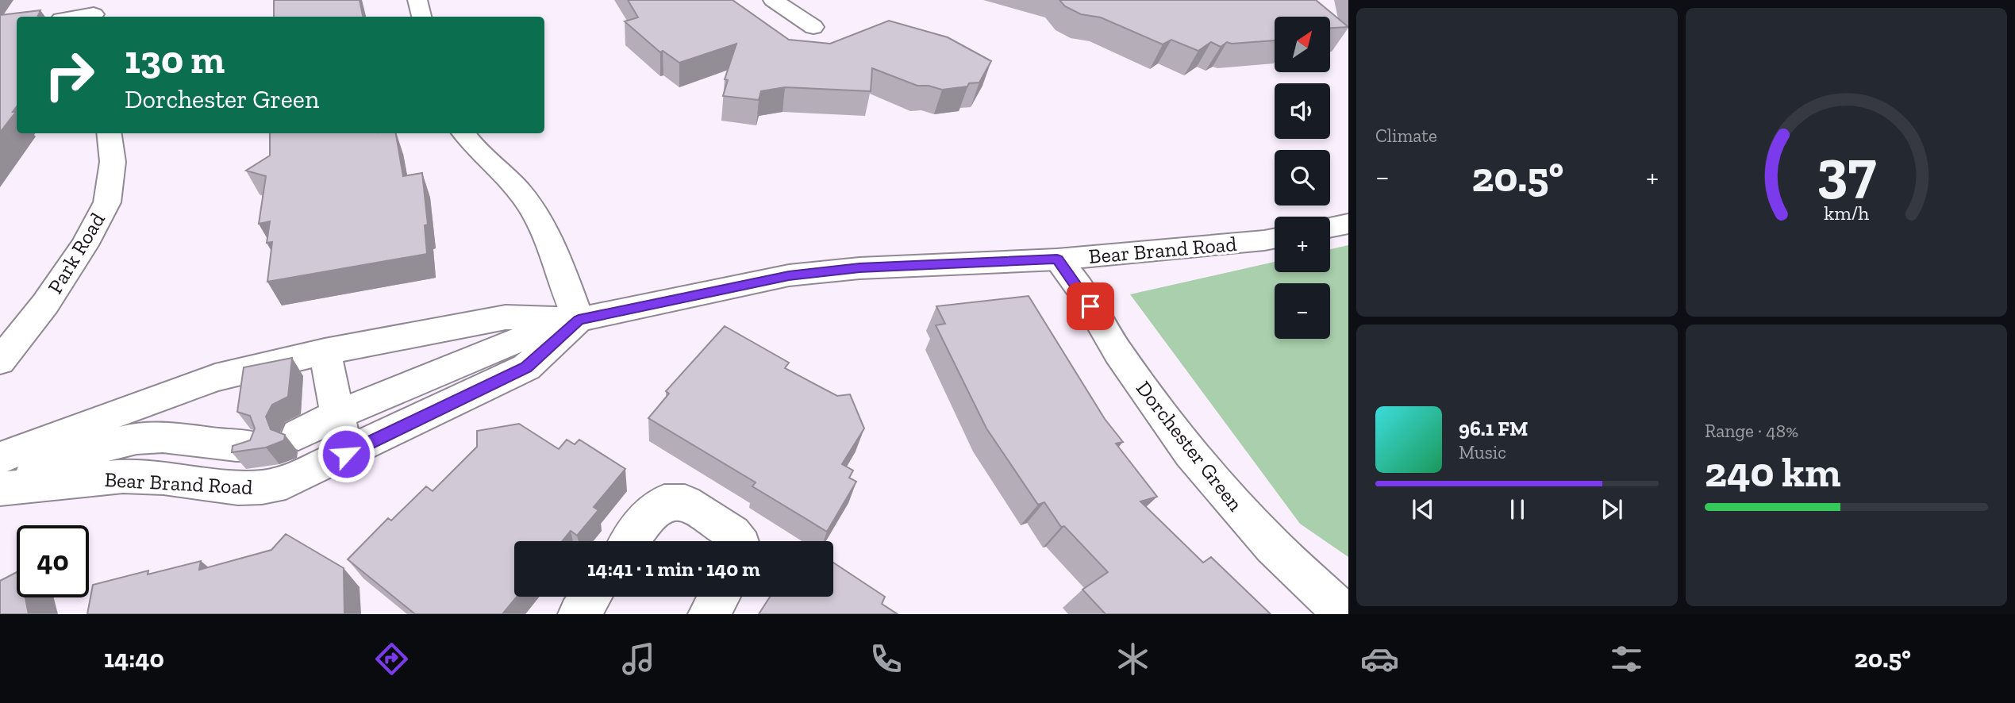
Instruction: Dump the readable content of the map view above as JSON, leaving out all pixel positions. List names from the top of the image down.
{
  "streets": {
    "street": ["Bear Brand Road", "Park Road", "Dorchester Green"]
  },
  "crossings": [
    ["Bear Brand Road", "Dorchester Green"]
  ],
  "north": "top right",
  "page": {
    "tile": [
      "Climate",
      ["Range · 48%", "240 km"]
    ],
    "map_buttons": ["+", "−"],
    "turn": ["130 m", "Dorchester Green"],
    "heat": ["−", "20.5°", "+"],
    "song": ["96.1 FM", "Music"],
    "limit": "40",
    "trip": "14:41 · 1 min · 140 m",
    "tabs": ["14:40", "20.5°"],
    "gauge": ["37", "km/h"]
  }
}
